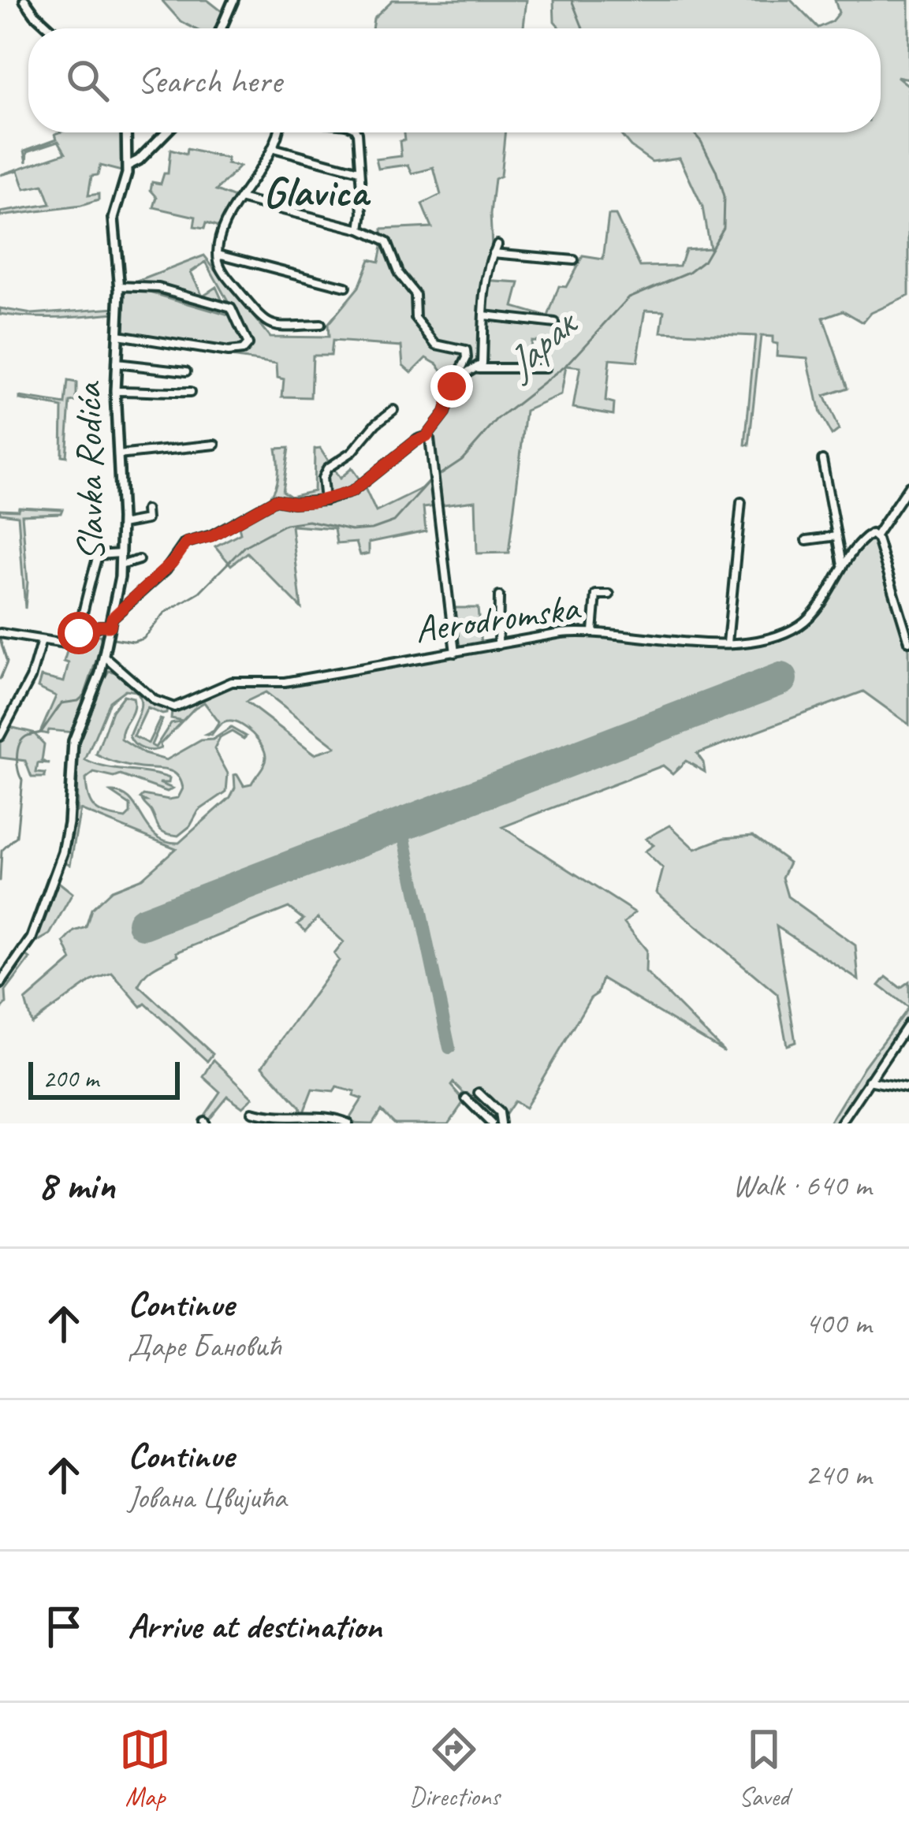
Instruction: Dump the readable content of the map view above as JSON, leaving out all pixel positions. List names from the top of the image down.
{
  "streets": {
    "main road": ["Slavka Rodića"],
    "street": ["Aerodromska"]
  },
  "crossings": [
    ["Slavka Rodića", "Aerodromska"]
  ],
  "districts": ["Glavica"],
  "water": ["Јарак"],
  "scale_bar": "200 m",
  "page": {
    "search": "Search here",
    "scale": "200 m",
    "heading": ["8 min", "Walk · 640 m"],
    "list": [
      ["Continue", "Даре Бановић", "400 m"],
      ["Continue", "Јована Цвијића", "240 m"],
      "Arrive at destination"
    ],
    "nav": ["Map", "Directions", "Saved"]
  }
}
